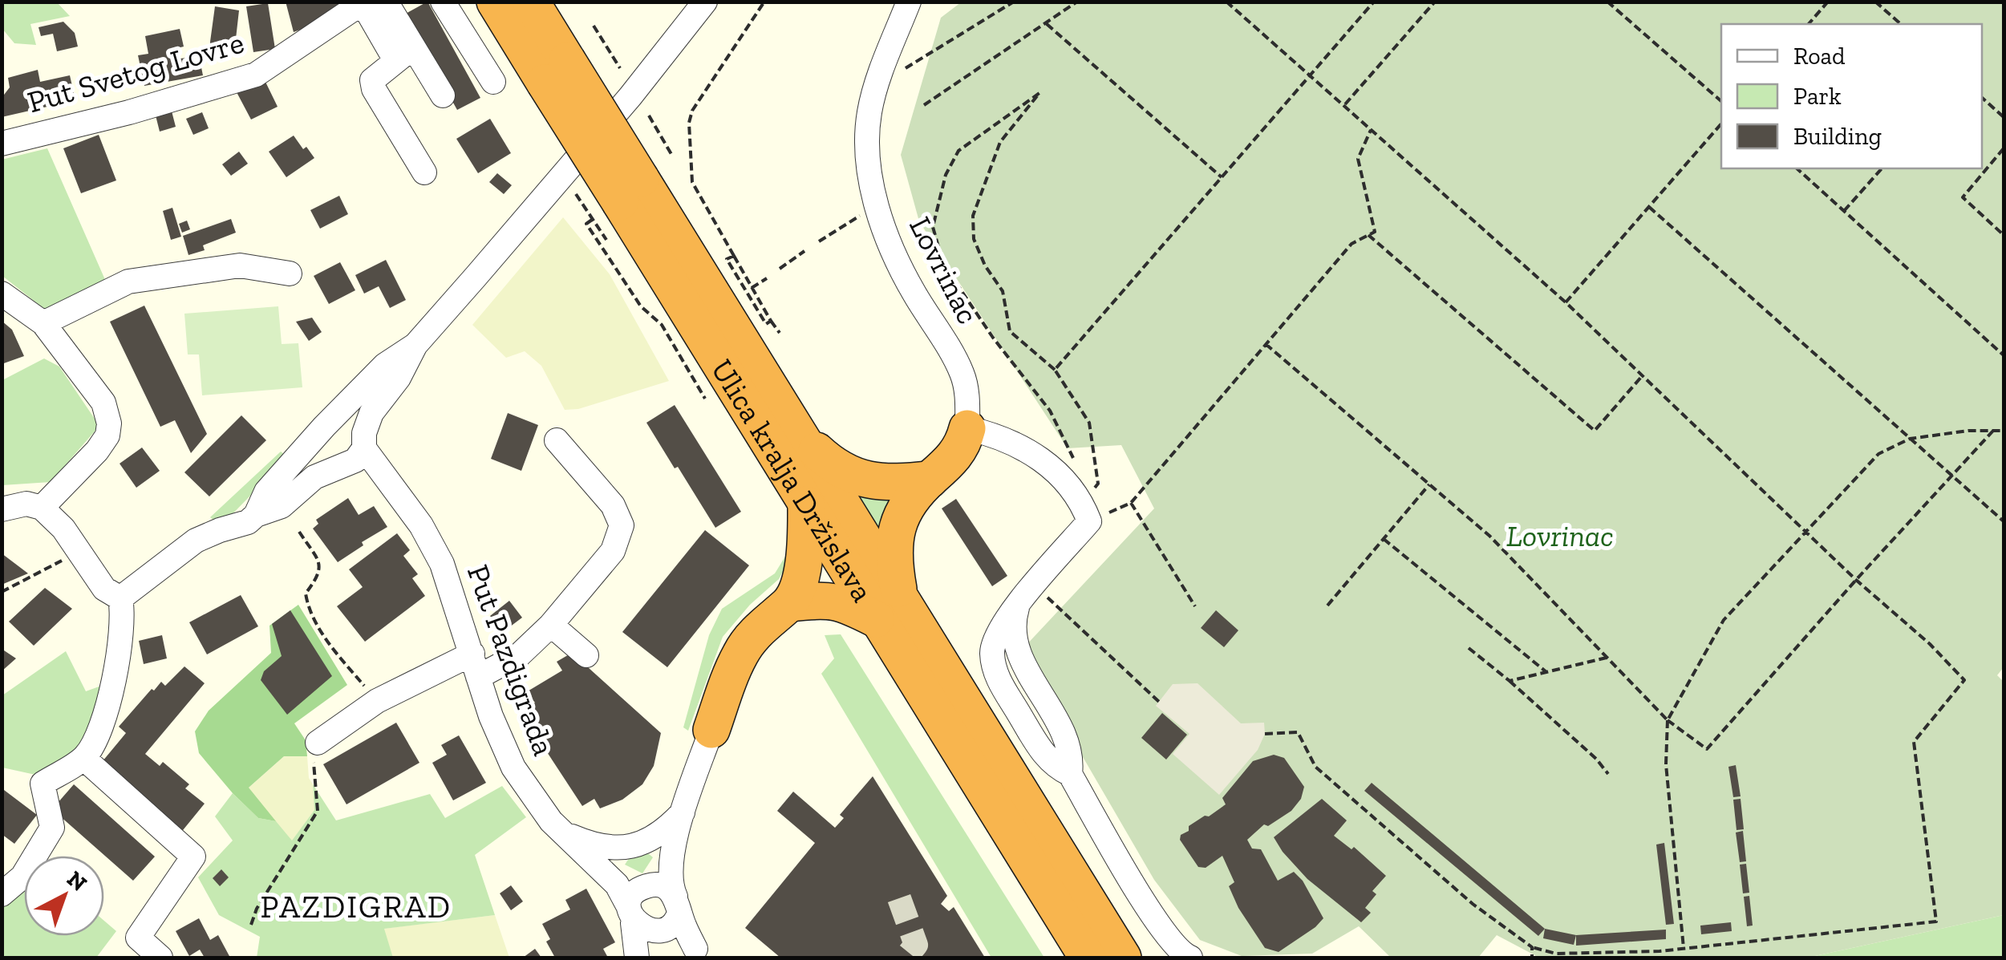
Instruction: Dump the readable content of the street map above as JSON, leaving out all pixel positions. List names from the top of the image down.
{
  "streets": {
    "highway": ["Ulica kralja Držislava"],
    "street": ["Put Svetog Lovre", "Lovrinac", "Put Pazdigrada"]
  },
  "districts": ["PAZDIGRAD"],
  "parks": ["Lovrinac"],
  "legend": ["Road", "Park", "Building"],
  "north": "top right"
}
